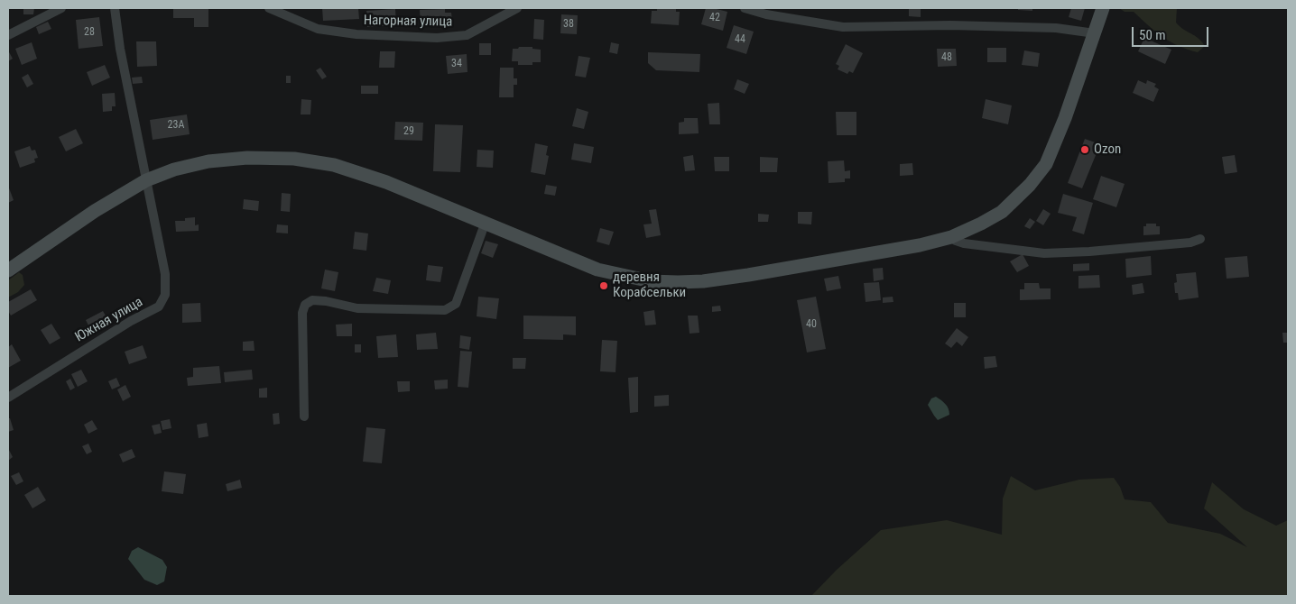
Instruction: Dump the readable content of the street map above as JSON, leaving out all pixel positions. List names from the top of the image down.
{
  "streets": {
    "street": ["Нагорная улица", "Южная улица"]
  },
  "places": ["Ozon", "деревня Корабсельки"],
  "house_numbers": [
    "42",
    "38",
    "28",
    "44",
    "48",
    "34",
    "23А",
    "29",
    "40"
  ],
  "scale_bar": "50 m"
}
